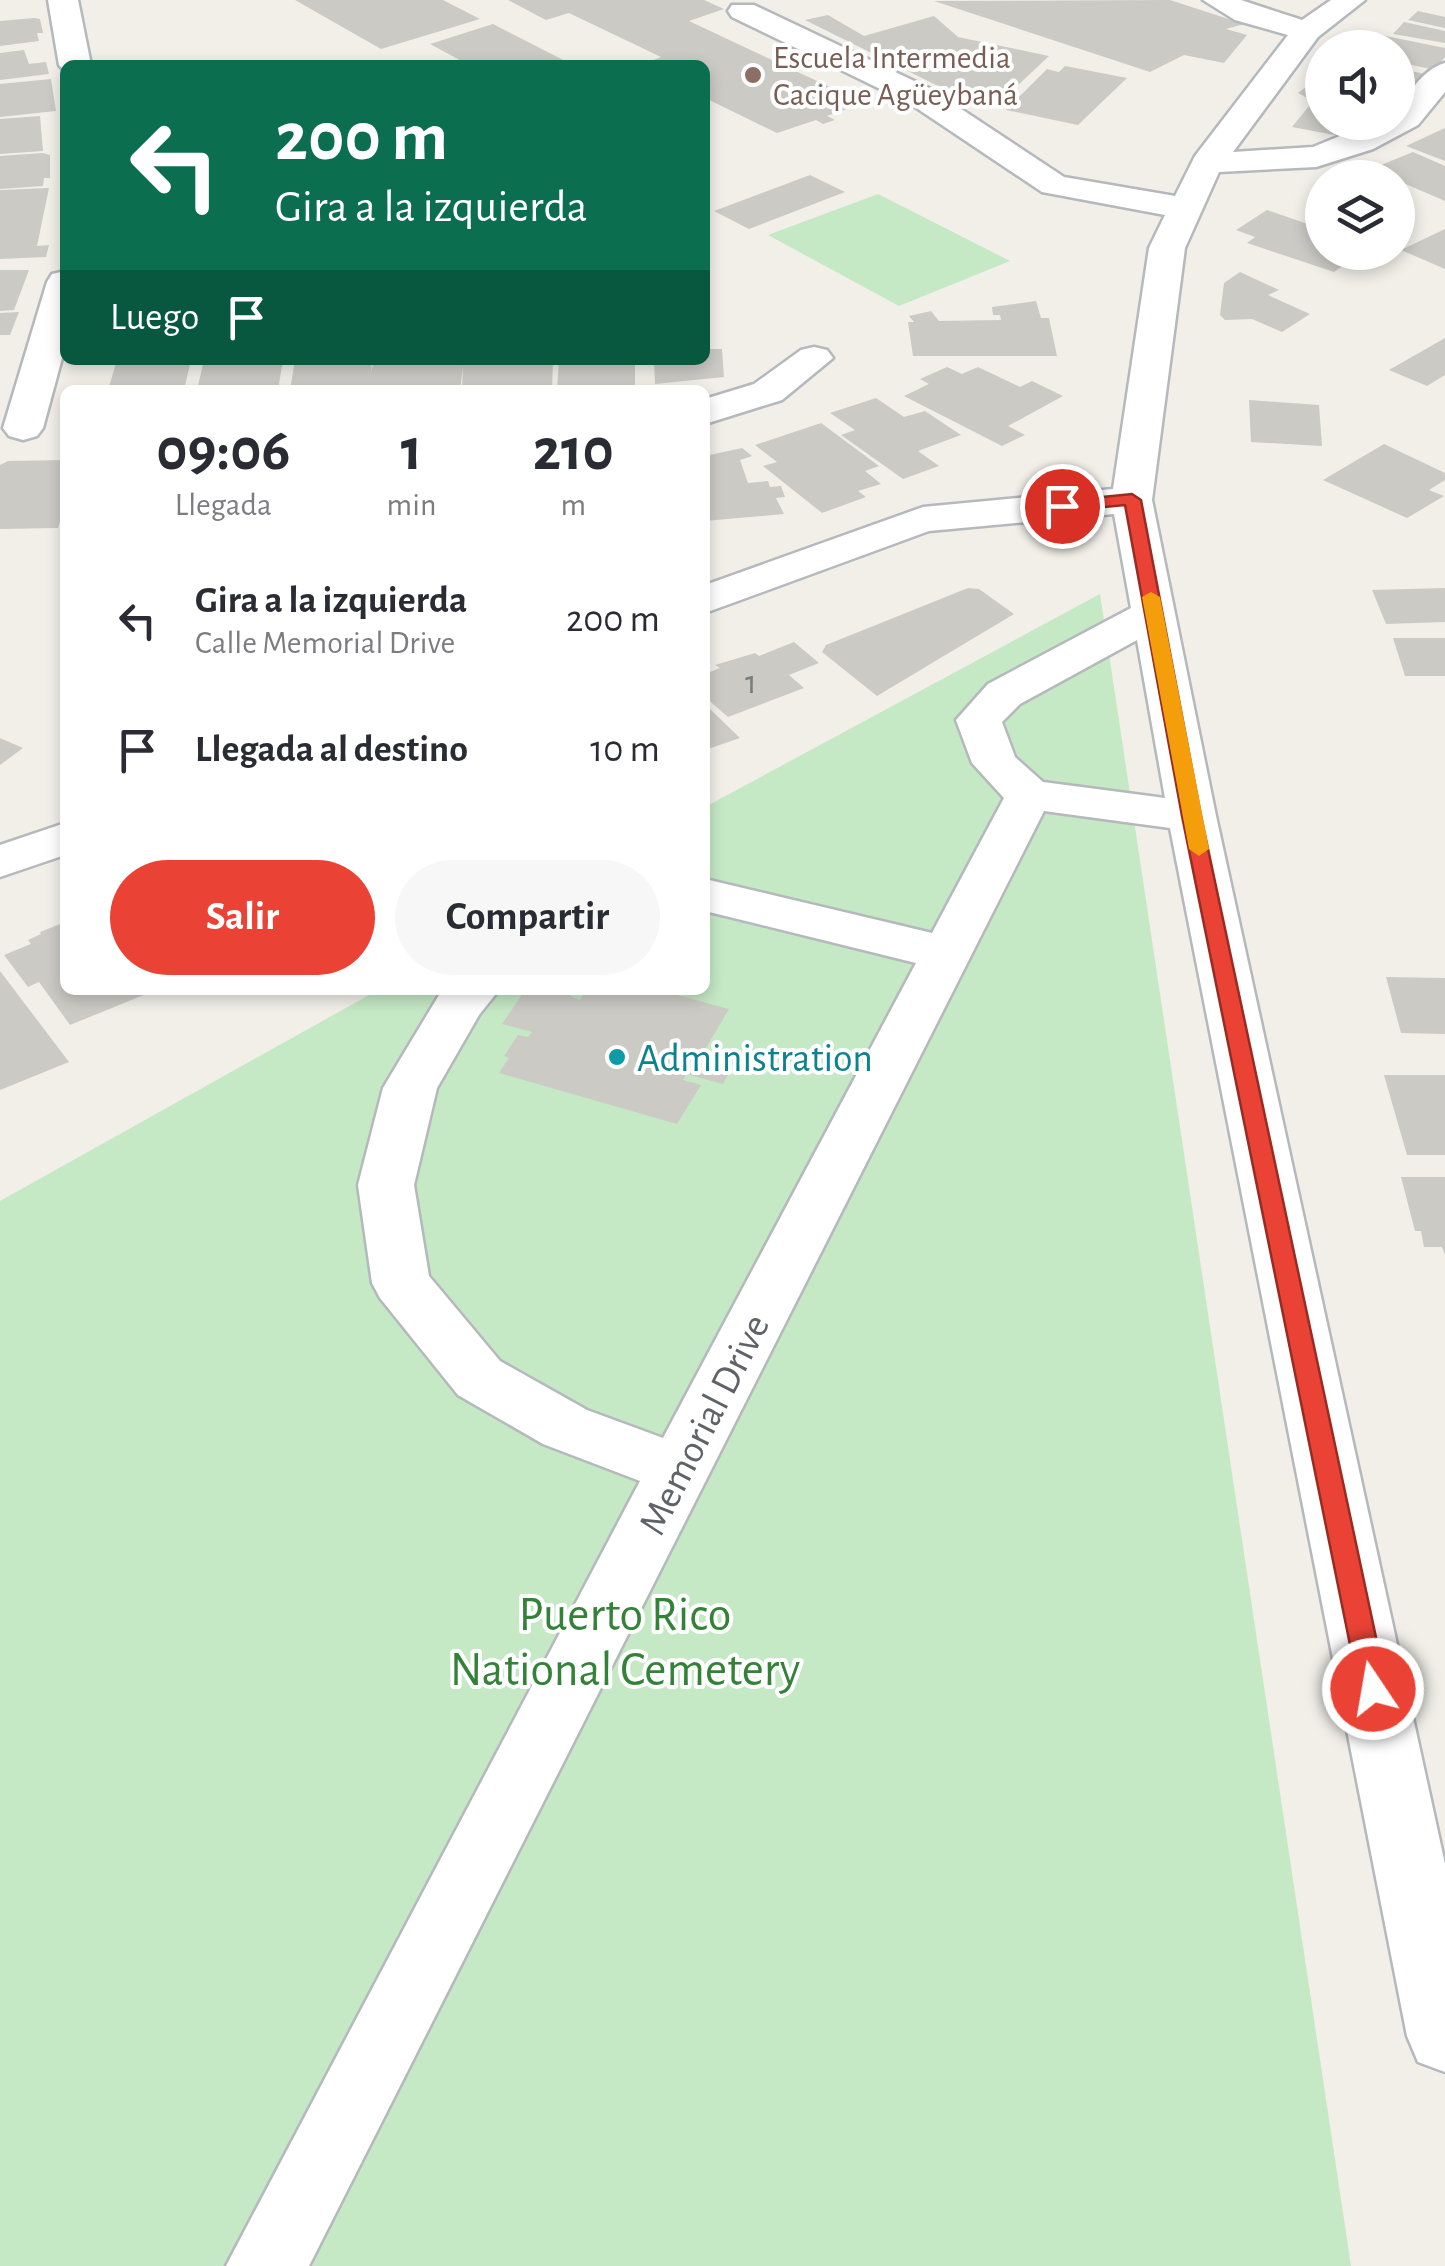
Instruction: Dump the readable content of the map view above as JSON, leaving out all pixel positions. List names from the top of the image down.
{
  "streets": {
    "street": ["Memorial Drive"]
  },
  "parks": ["Puerto Rico National Cemetery"],
  "places": ["Escuela Intermedia Cacique Agüeybaná", "Administration"],
  "house_numbers": ["1"],
  "page": {
    "turn": ["200 m", "Gira a la izquierda"],
    "then": "Luego",
    "eta": [
      "09:06",
      "Llegada",
      "1",
      "min",
      "210",
      "m"
    ],
    "list": [
      {
        "name": "Gira a la izquierda",
        "note": "Calle Memorial Drive",
        "value": "200 m"
      },
      {
        "name": "Llegada al destino",
        "value": "10 m"
      }
    ],
    "buttons": ["Salir", "Compartir"]
  }
}
